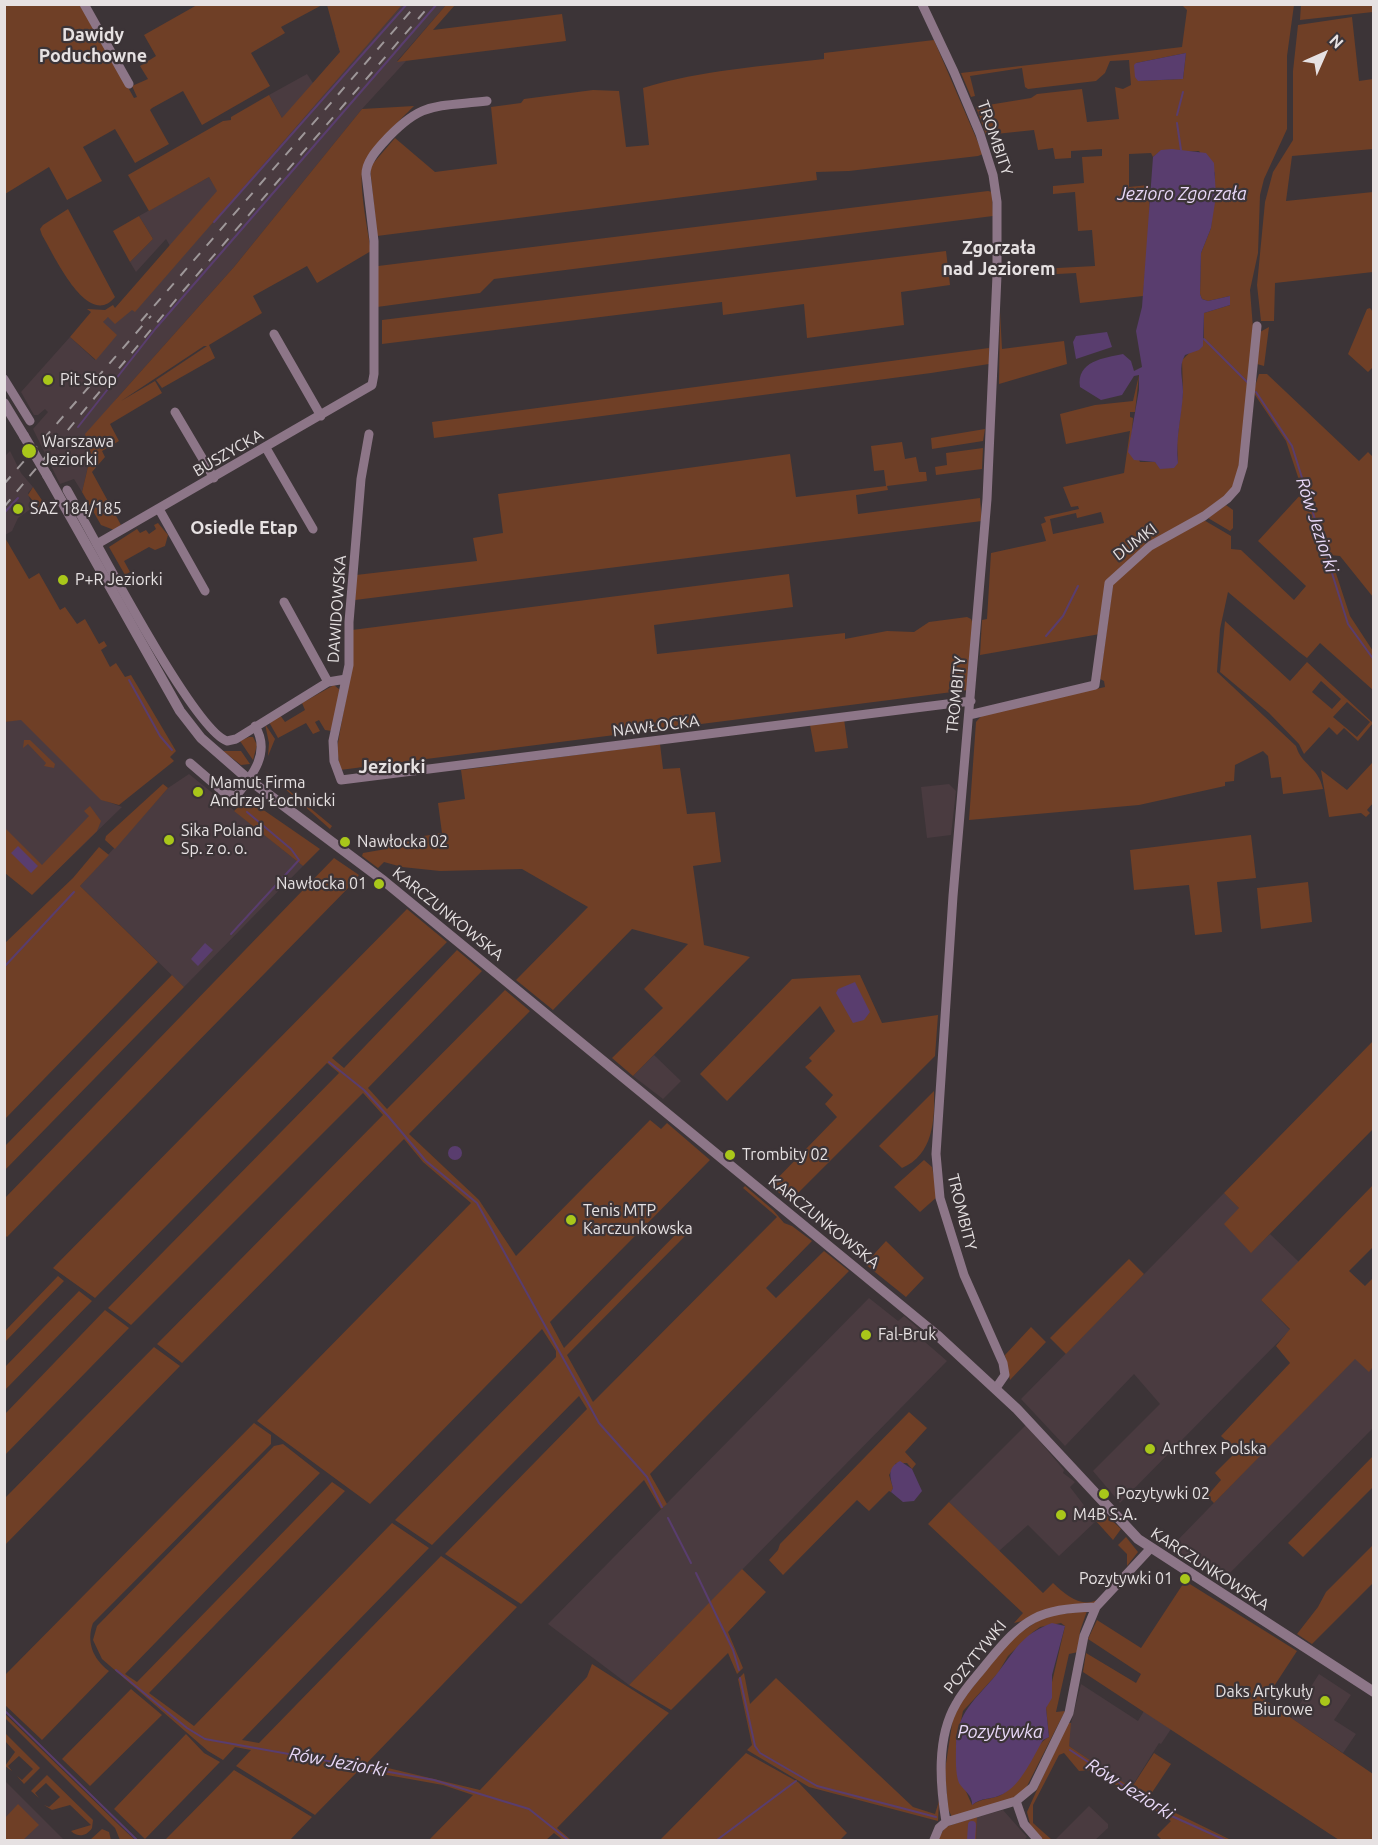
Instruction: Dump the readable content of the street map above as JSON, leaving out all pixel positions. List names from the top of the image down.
{
  "streets": {
    "street": [
      "TROMBITY",
      "BUSZYCKA",
      "DUMKI",
      "DAWIDOWSKA",
      "NAWŁOCKA",
      "KARCZUNKOWSKA",
      "POZYTYWKI"
    ]
  },
  "crossings": [
    ["TROMBITY", "DUMKI"],
    ["TROMBITY", "NAWŁOCKA"],
    ["TROMBITY", "KARCZUNKOWSKA"],
    ["DAWIDOWSKA", "NAWŁOCKA"]
  ],
  "districts": [
    "Dawidy Poduchowne",
    "Zgorzała nad Jeziorem",
    "Osiedle Etap",
    "Jeziorki"
  ],
  "water": ["Jezioro Zgorzała", "Rów Jeziorki", "Pozytywka"],
  "places": [
    "Pit Stop",
    "Warszawa Jeziorki",
    "SAZ 184/185",
    "P+R Jeziorki",
    "Mamut Firma Andrzej Łochnicki",
    "Sika Poland Sp. z o. o.",
    "Nawłocka 02",
    "Nawłocka 01",
    "Trombity 02",
    "Tenis MTP Karczunkowska",
    "Fal-Bruk",
    "Arthrex Polska",
    "Pozytywki 02",
    "M4B S.A.",
    "Pozytywki 01",
    "Daks Artykuły Biurowe"
  ],
  "north": "top right"
}
